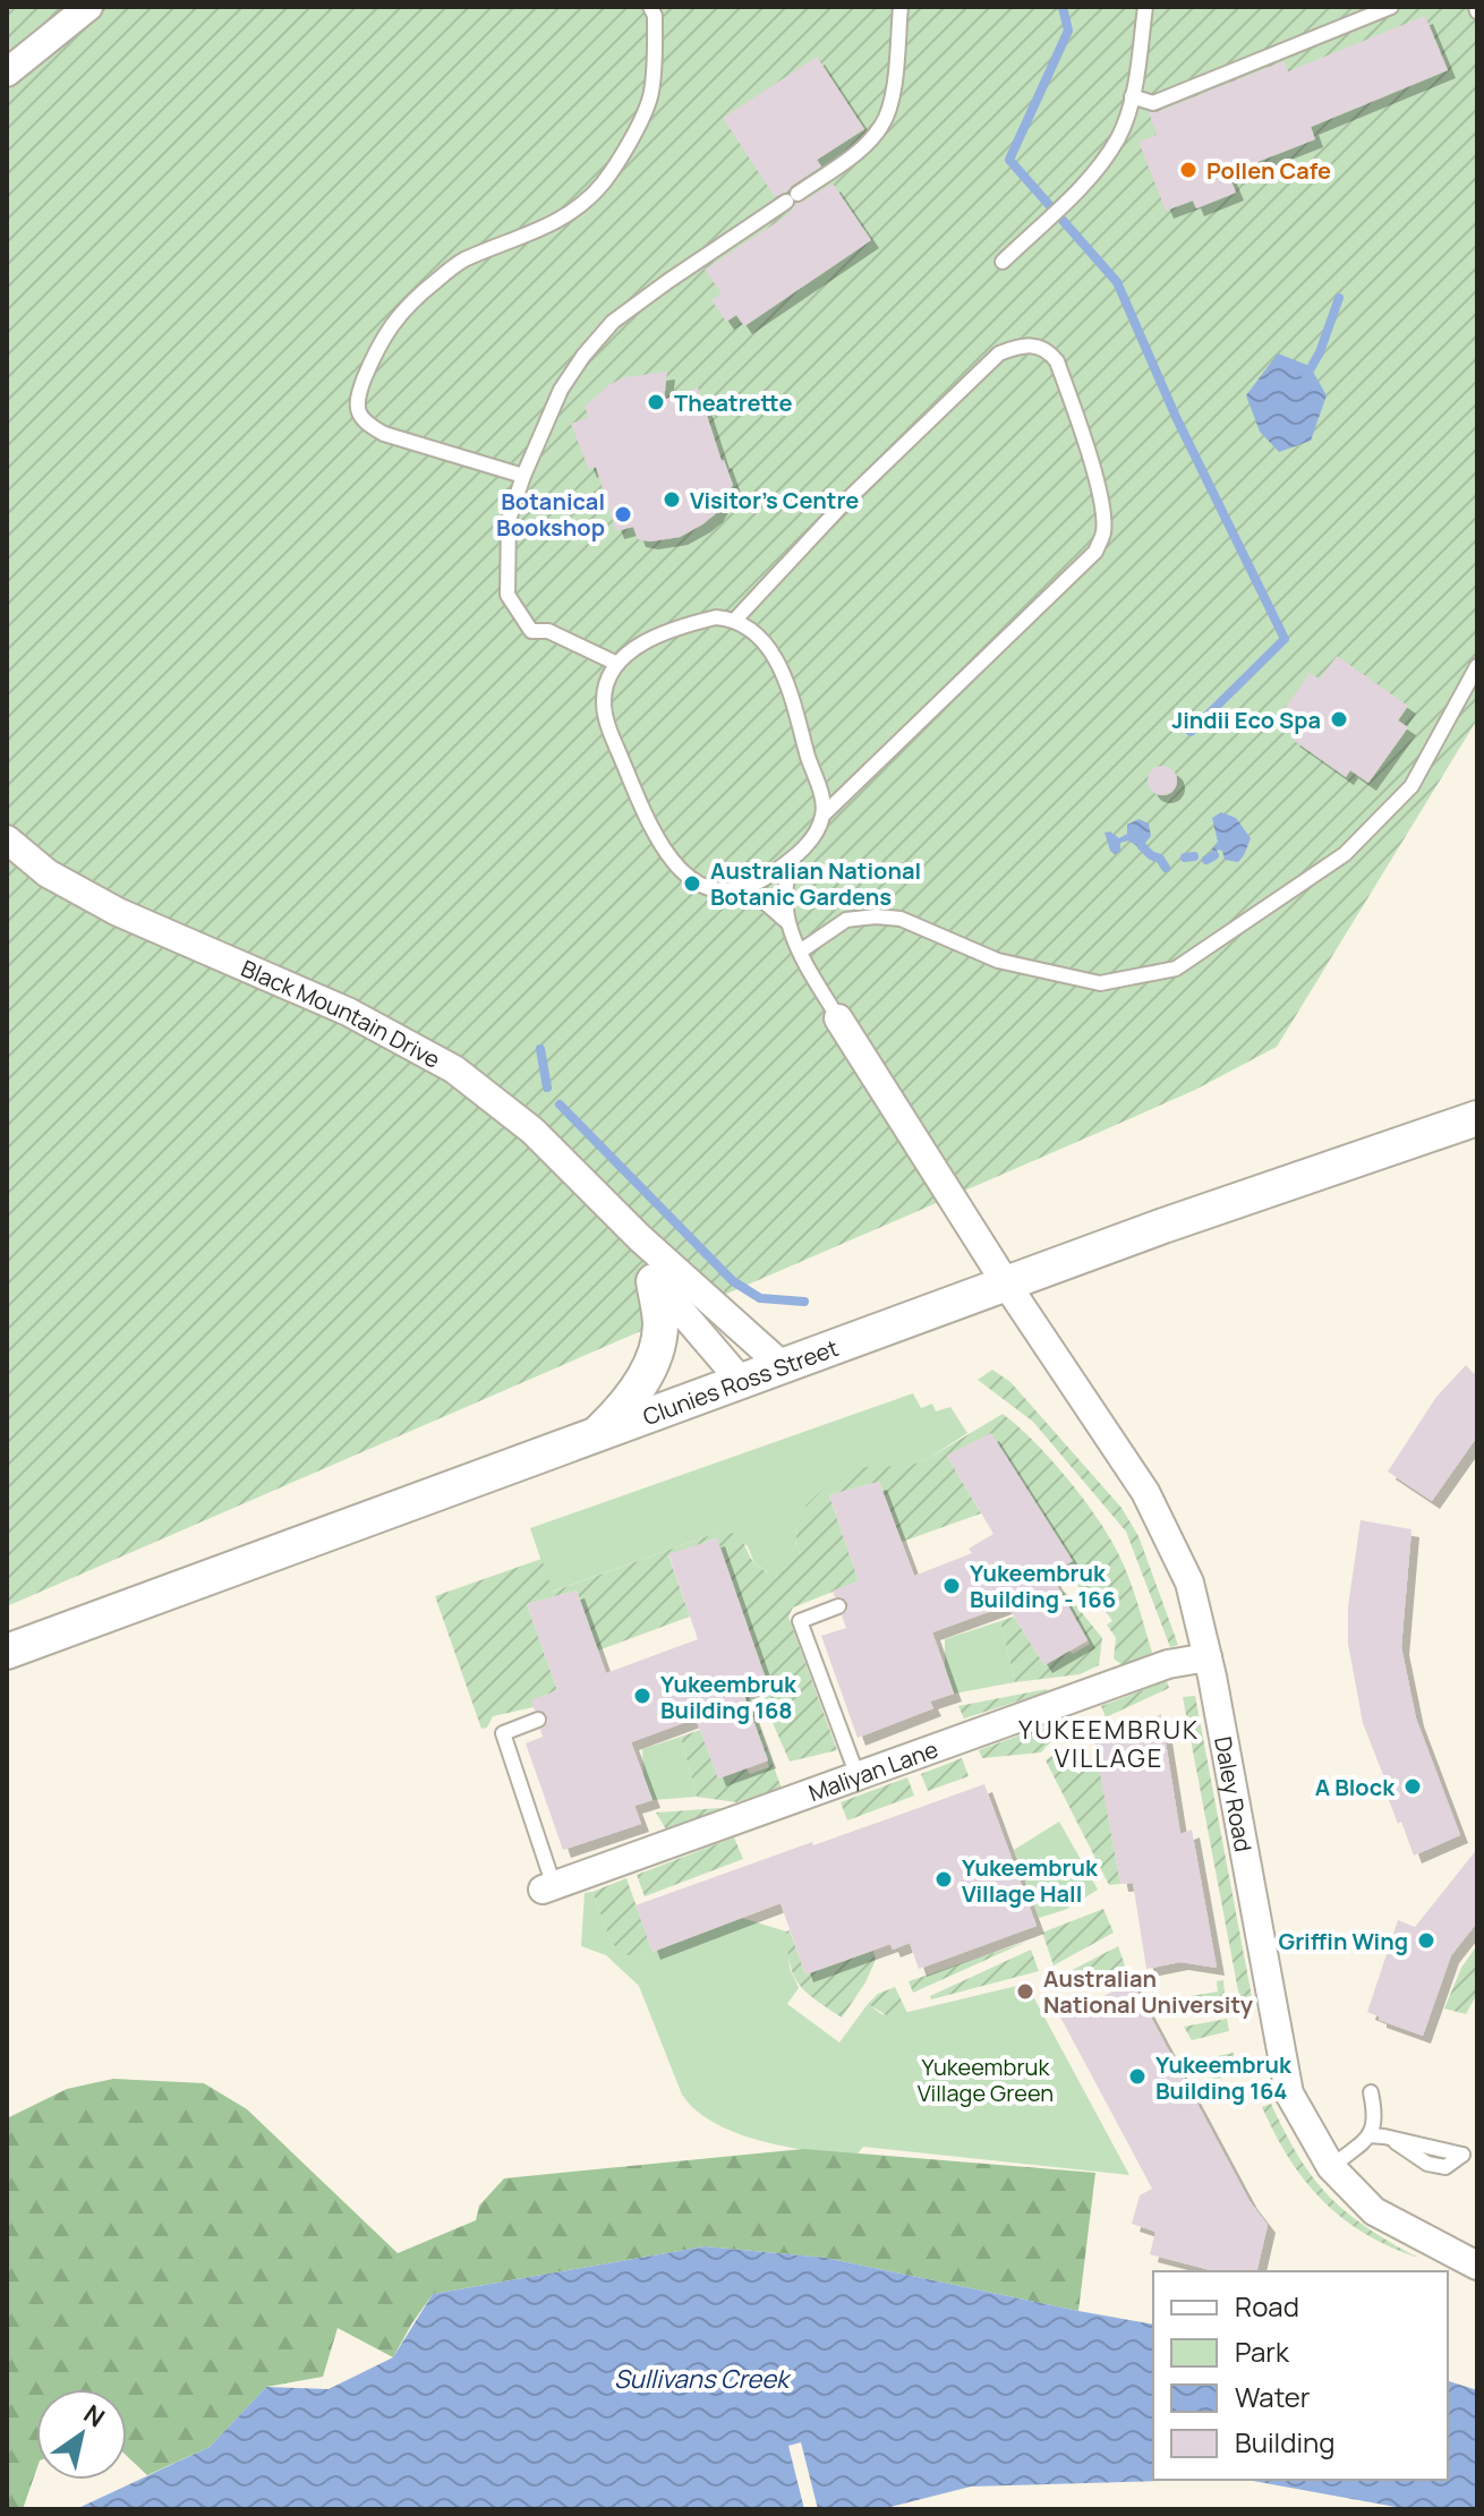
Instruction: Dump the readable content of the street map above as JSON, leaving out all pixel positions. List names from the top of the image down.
{
  "streets": {
    "street": [
      "Black Mountain Drive",
      "Clunies Ross Street",
      "Maliyan Lane",
      "Daley Road"
    ]
  },
  "crossings": [
    ["Black Mountain Drive", "Clunies Ross Street"],
    ["Clunies Ross Street", "Daley Road"],
    ["Maliyan Lane", "Daley Road"]
  ],
  "districts": ["YUKEEMBRUK VILLAGE"],
  "water": ["Sullivans Creek"],
  "parks": ["Yukeembruk Village Green"],
  "places": [
    "Pollen Cafe",
    "Theatrette",
    "Visitor's Centre",
    "Botanical Bookshop",
    "Jindii Eco Spa",
    "Australian National Botanic Gardens",
    "Yukeembruk Building - 166",
    "Yukeembruk Building 168",
    "A Block",
    "Yukeembruk Village Hall",
    "Griffin Wing",
    "Australian National University",
    "Yukeembruk Building 164"
  ],
  "legend": [
    "Road",
    "Park",
    "Water",
    "Building"
  ],
  "north": "top right"
}
